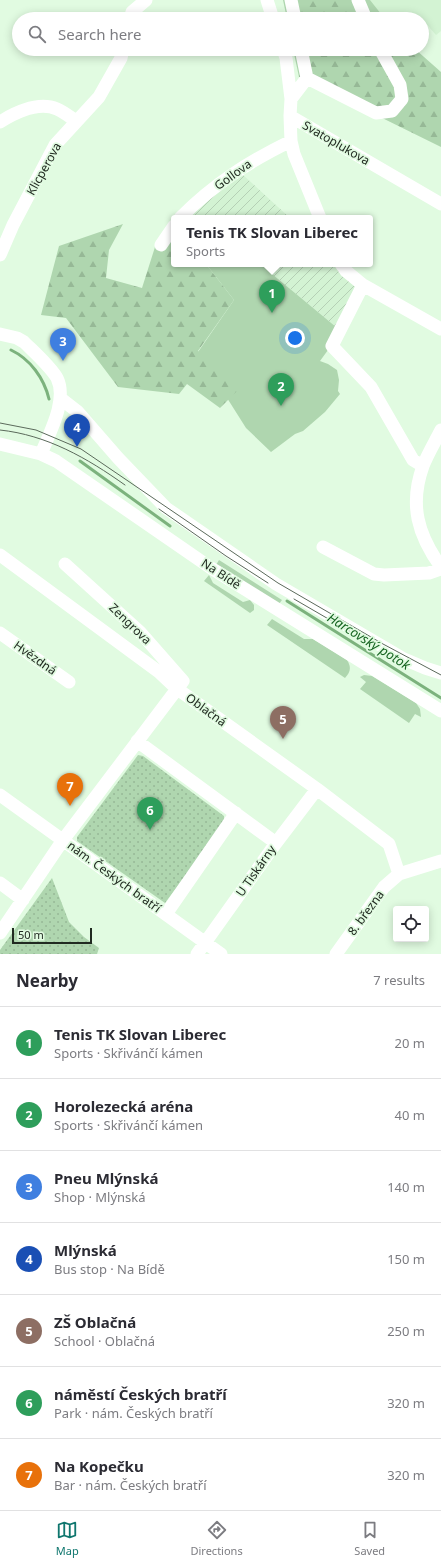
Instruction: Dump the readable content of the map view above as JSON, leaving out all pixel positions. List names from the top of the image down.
{
  "streets": {
    "street": [
      "Svatoplukova",
      "Klicperova",
      "Gollova",
      "Na Bídě",
      "Zengrova",
      "Hvězdná",
      "Oblačná",
      "U Tiskárny",
      "nám. Českých bratří",
      "8. března"
    ]
  },
  "crossings": [
    ["Zengrova", "Oblačná"],
    ["Zengrova", "nám. Českých bratří"],
    ["Oblačná", "U Tiskárny"],
    ["Oblačná", "nám. Českých bratří"],
    ["Oblačná", "8. března"]
  ],
  "water": ["Harcovský potok"],
  "scale_bar": "50 m",
  "page": {
    "search": "Search here",
    "popup": ["Tenis TK Slovan Liberec", "Sports"],
    "pins": [
      "1",
      "3",
      "2",
      "4",
      "5",
      "7",
      "6"
    ],
    "scale": "50 m",
    "heading": ["Nearby", "7 results"],
    "list": [
      {
        "mark": "1",
        "name": "Tenis TK Slovan Liberec",
        "note": "Sports · Skřivánčí kámen",
        "value": "20 m"
      },
      {
        "mark": "2",
        "name": "Horolezecká aréna",
        "note": "Sports · Skřivánčí kámen",
        "value": "40 m"
      },
      {
        "mark": "3",
        "name": "Pneu Mlýnská",
        "note": "Shop · Mlýnská",
        "value": "140 m"
      },
      {
        "mark": "4",
        "name": "Mlýnská",
        "note": "Bus stop · Na Bídě",
        "value": "150 m"
      },
      {
        "mark": "5",
        "name": "ZŠ Oblačná",
        "note": "School · Oblačná",
        "value": "250 m"
      },
      {
        "mark": "6",
        "name": "náměstí Českých bratří",
        "note": "Park · nám. Českých bratří",
        "value": "320 m"
      },
      {
        "mark": "7",
        "name": "Na Kopečku",
        "note": "Bar · nám. Českých bratří",
        "value": "320 m"
      }
    ],
    "nav": ["Map", "Directions", "Saved"]
  }
}
